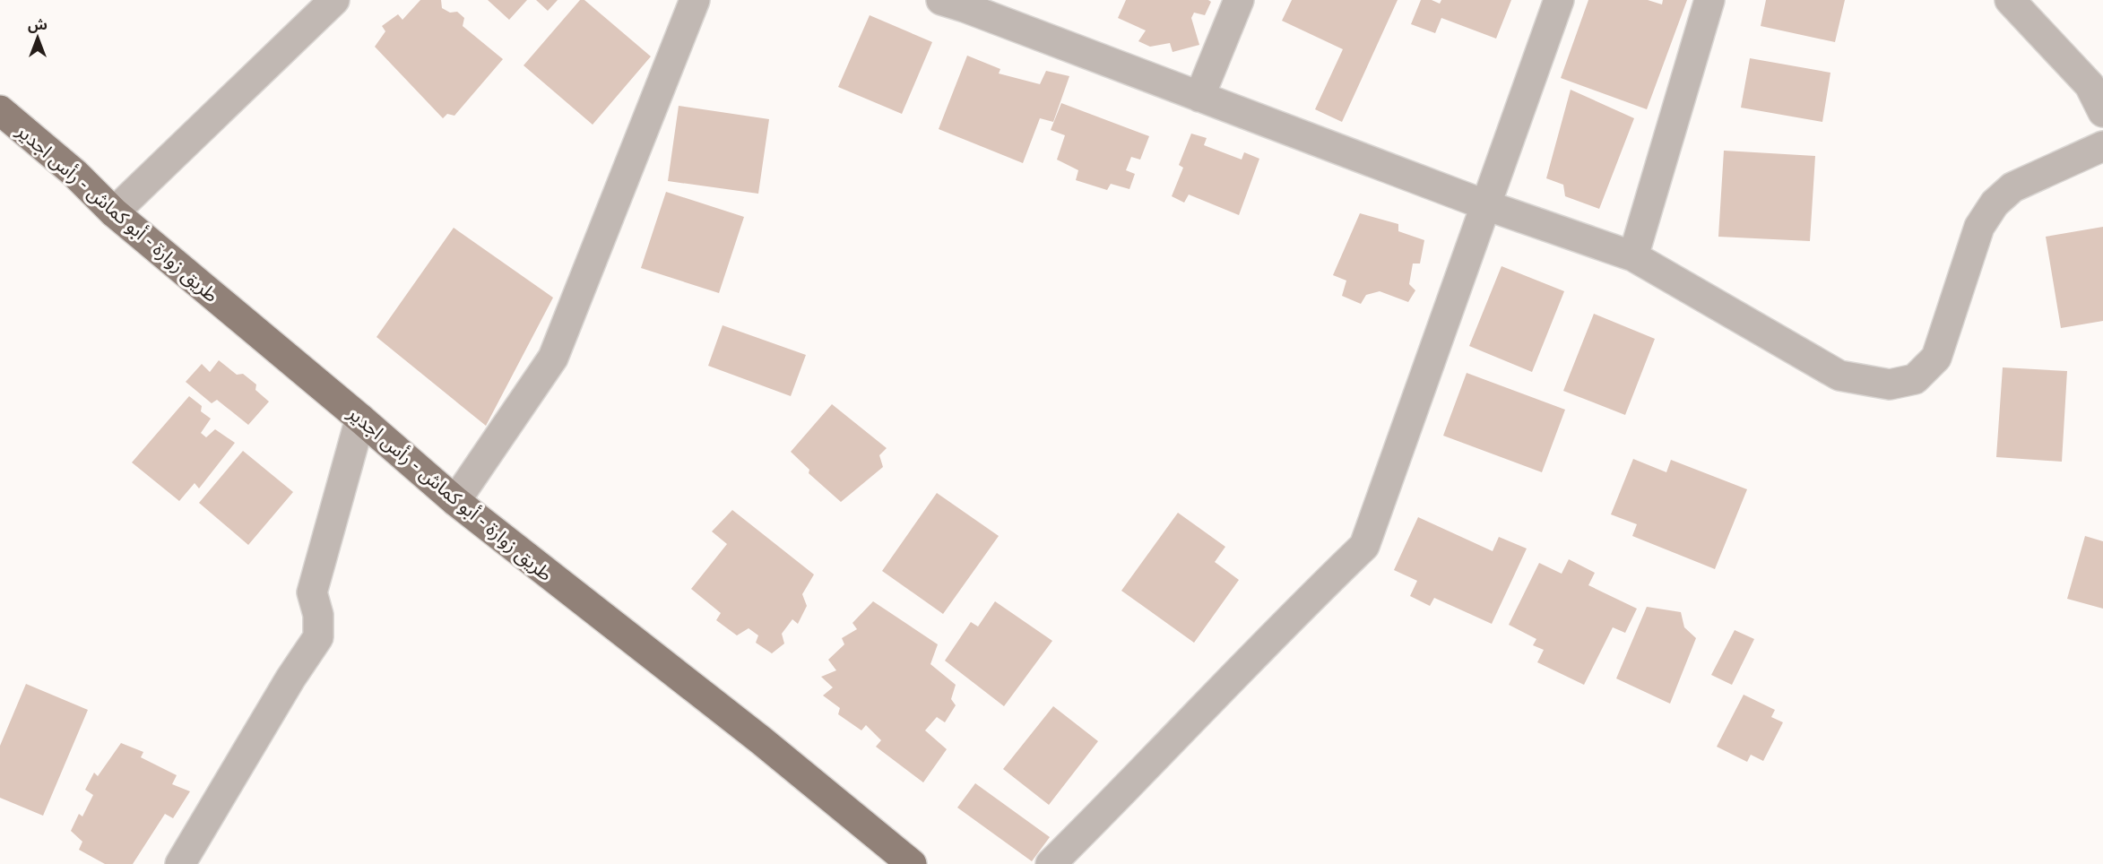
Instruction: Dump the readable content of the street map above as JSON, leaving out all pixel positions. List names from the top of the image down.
{
  "streets": {
    "main road": ["طريق زوارة - أبو كماش - رأس اجدير"]
  },
  "north": "top"
}
